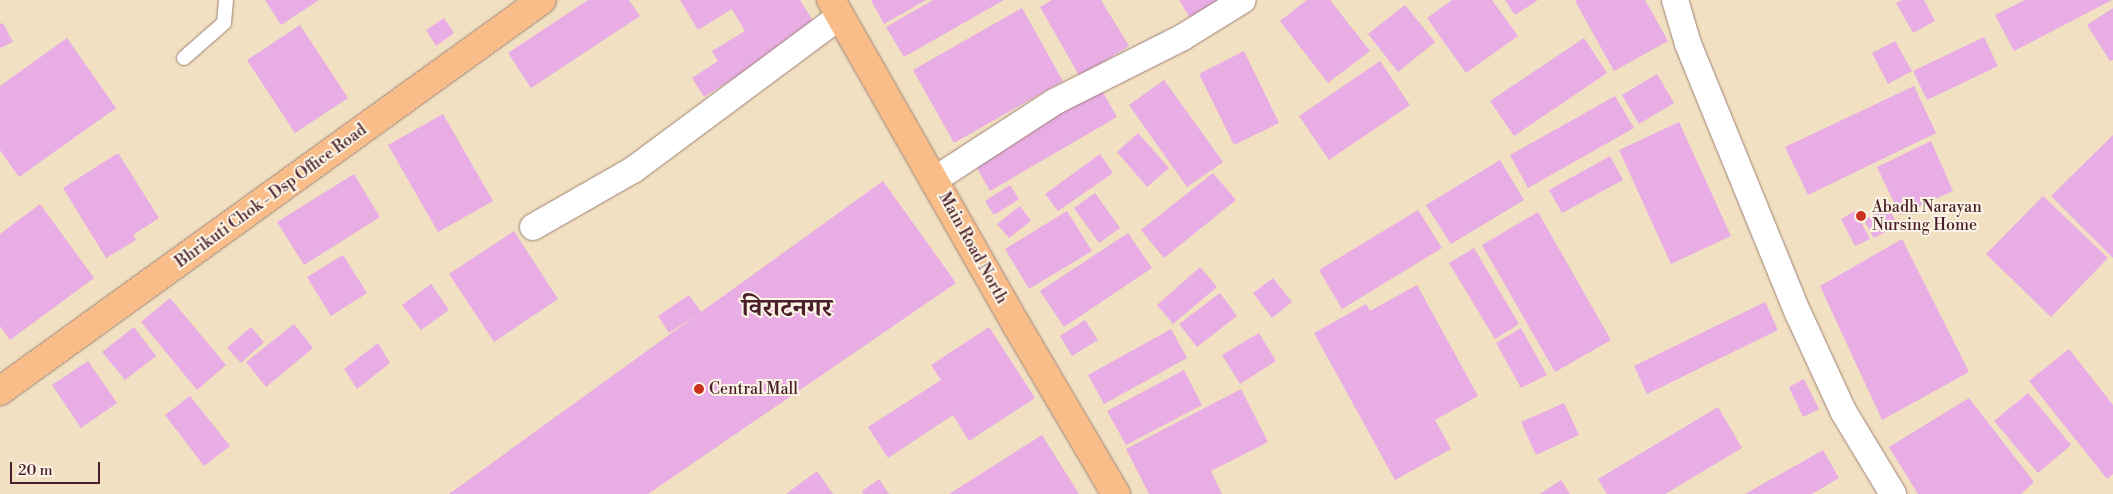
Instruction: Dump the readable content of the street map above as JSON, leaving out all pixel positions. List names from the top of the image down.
{
  "streets": {
    "main road": ["Bhrikuti Chok - Dsp Office Road", "Main Road North"]
  },
  "districts": ["विराटनगर"],
  "places": ["Abadh Narayan Nursing Home", "Central Mall"],
  "scale_bar": "20 m"
}
